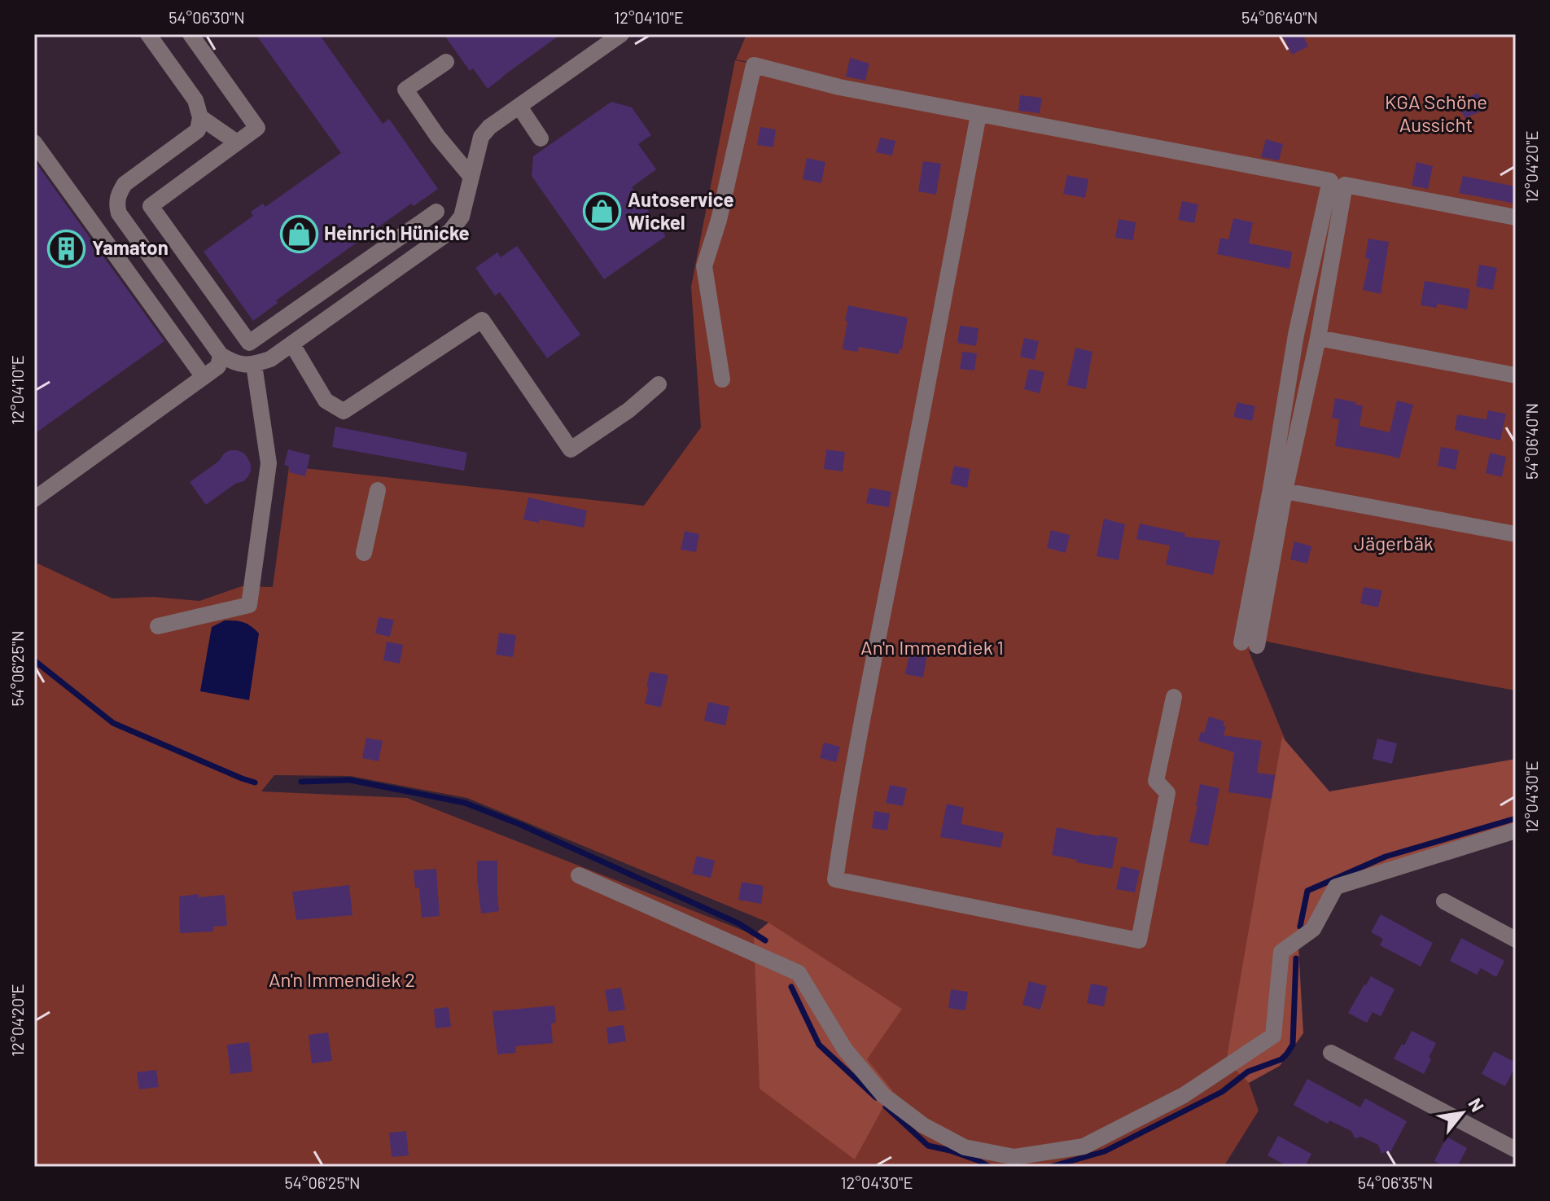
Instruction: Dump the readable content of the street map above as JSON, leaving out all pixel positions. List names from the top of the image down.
{
  "parks": [
    "KGA Schöne Aussicht",
    "Jägerbäk",
    "An'n Immendiek 1",
    "An'n Immendiek 2"
  ],
  "places": {
    "shop": ["Autoservice Wickel", "Heinrich Hünicke"],
    "building": ["Yamaton"]
  },
  "north": "top right",
  "coordinates": [
    "54°06'30\"N",
    "12°04'10\"E",
    "54°06'40\"N",
    "12°04'20\"E",
    "54°06'25\"N",
    "12°04'30\"E",
    "54°06'35\"N"
  ]
}
